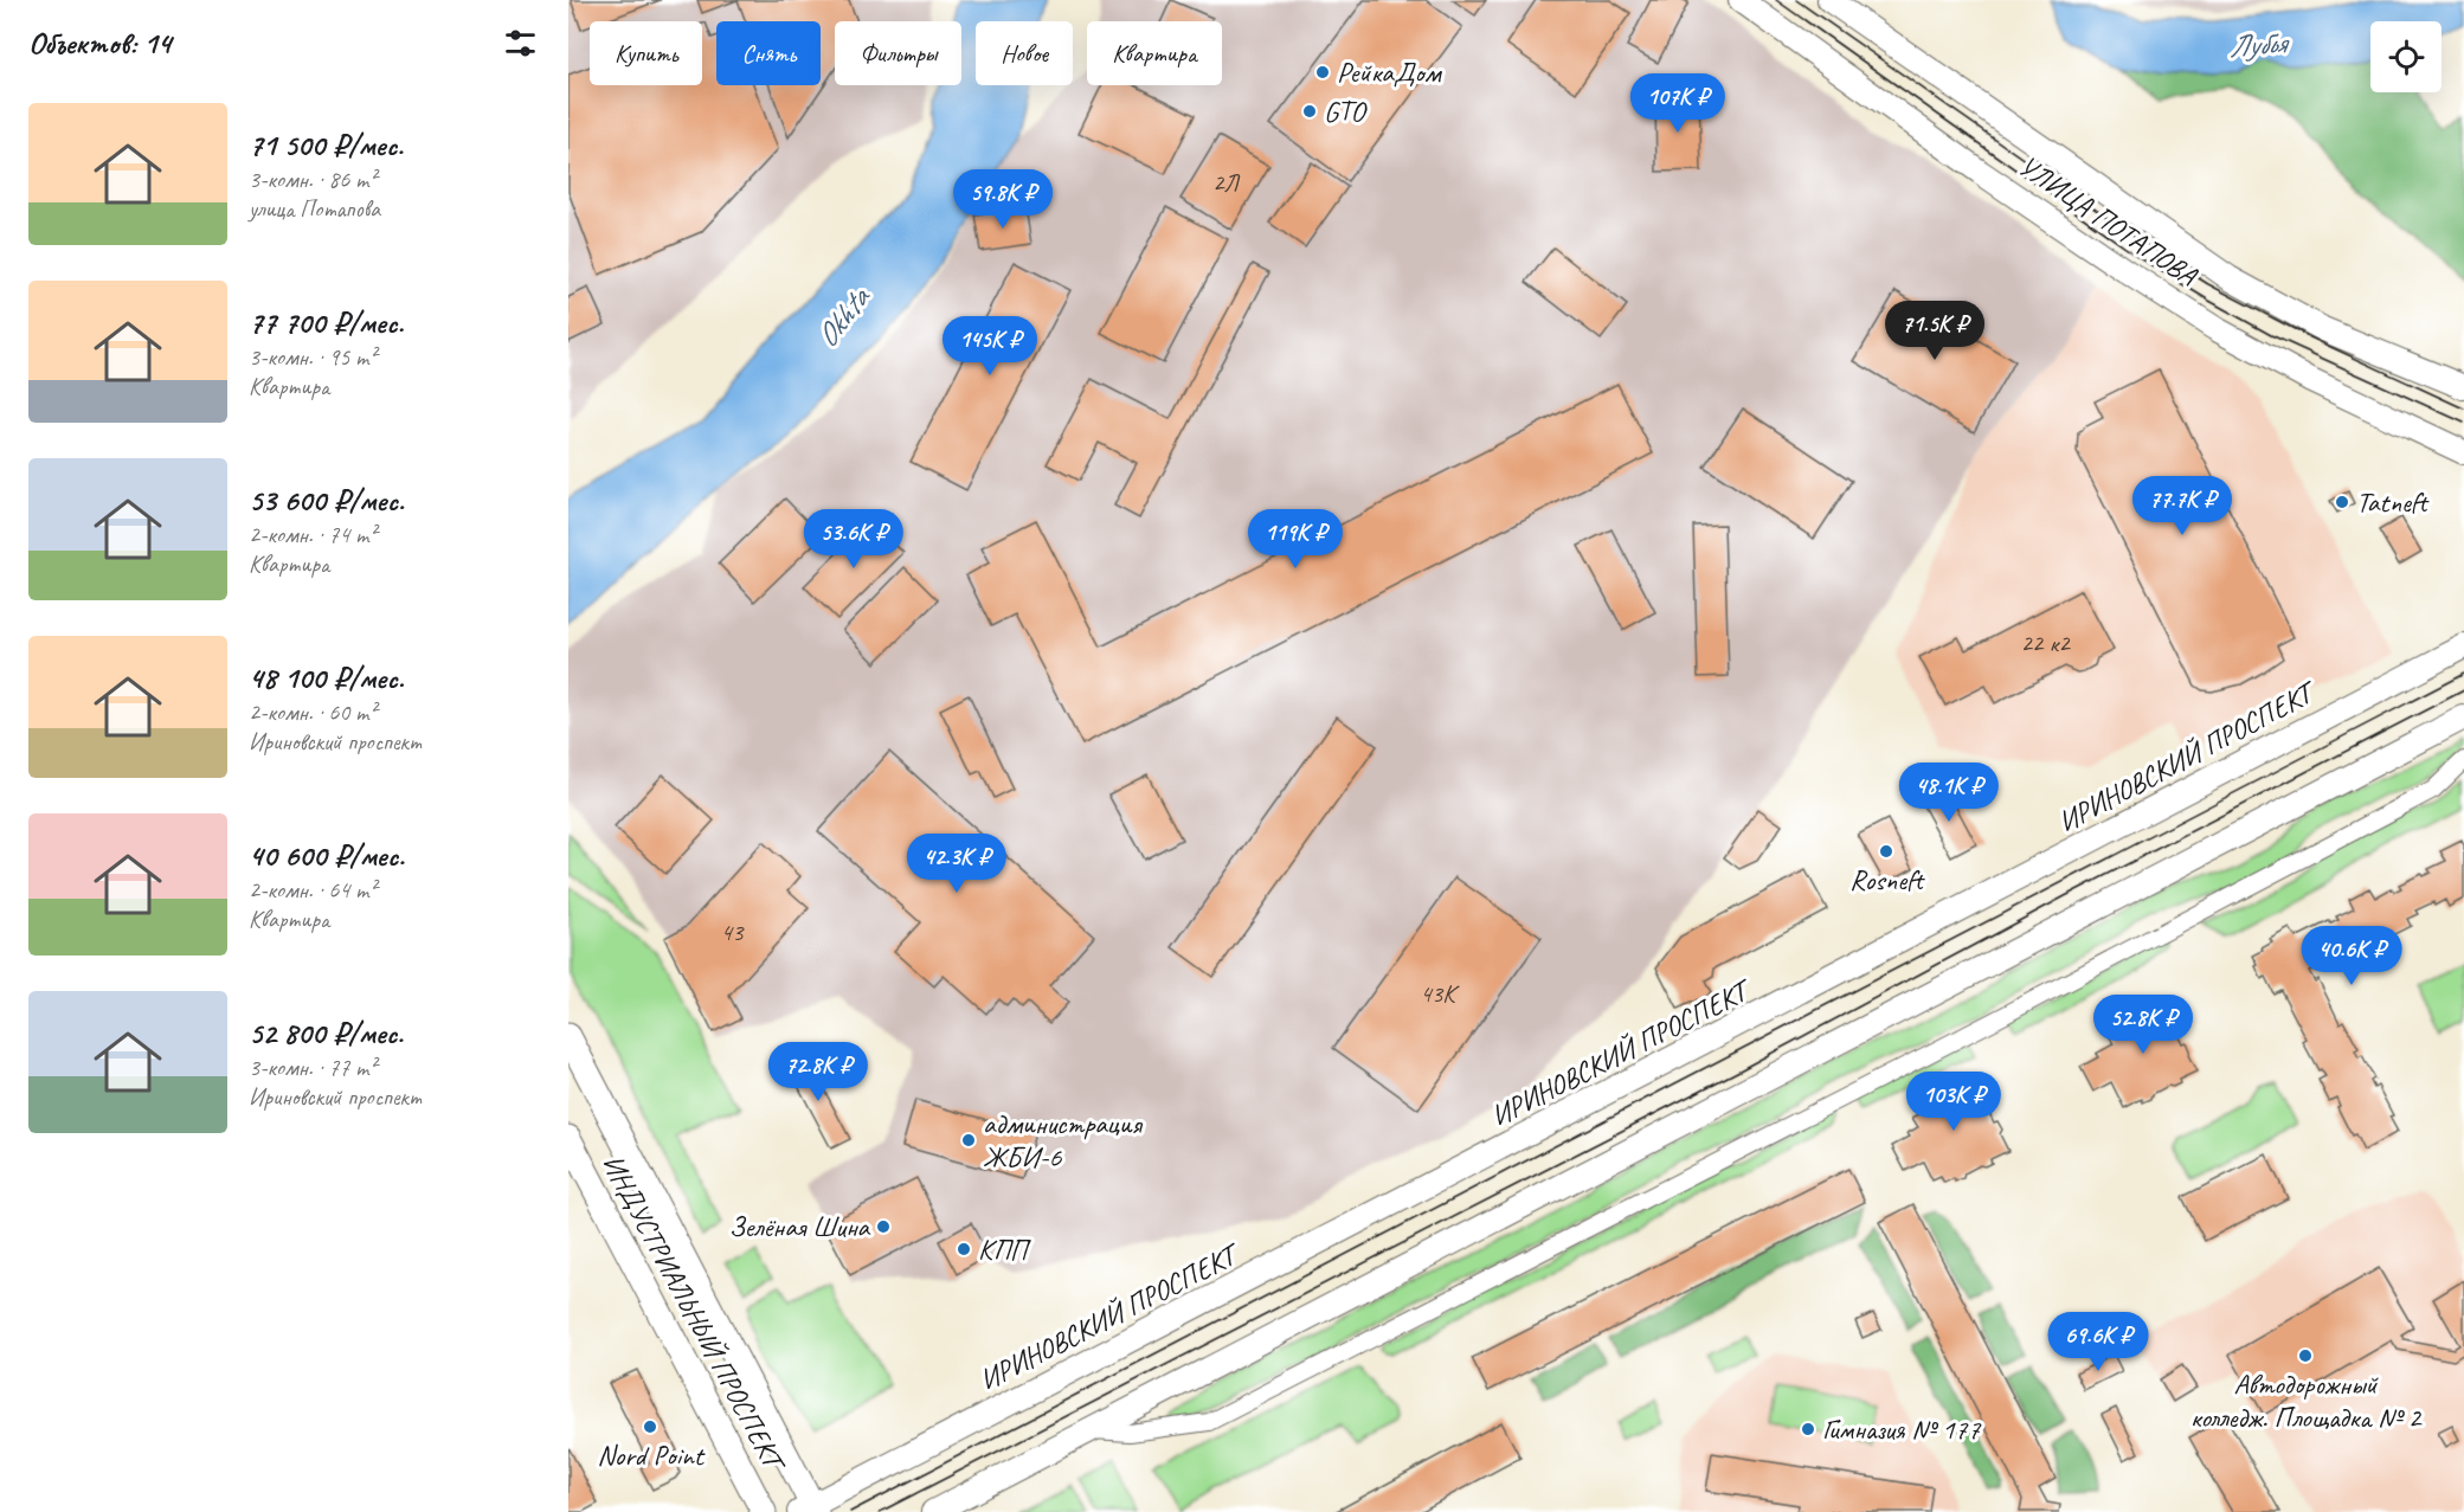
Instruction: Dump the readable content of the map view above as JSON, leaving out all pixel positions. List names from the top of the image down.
{
  "streets": {
    "main road": ["УЛИЦА ПОТАПОВА", "ИРИНОВСКИЙ ПРОСПЕКТ", "ИНДУСТРИАЛЬНЫЙ ПРОСПЕКТ"]
  },
  "crossings": [
    ["ИРИНОВСКИЙ ПРОСПЕКТ", "ИНДУСТРИАЛЬНЫЙ ПРОСПЕКТ"]
  ],
  "water": ["Лубья", "Okhta"],
  "places": [
    "РейкаДом",
    "GTO",
    "Tatneft",
    "Rosneft",
    "администрация ЖБИ-6",
    "Зелёная Шина",
    "КПП",
    "Автодорожный колледж. Площадка № 2",
    "Nord Point",
    "Гимназия № 177"
  ],
  "house_numbers": [
    "2Л",
    "22 к2",
    "43",
    "43К"
  ],
  "page": {
    "heading": "Объектов: 14",
    "chip": [
      "Купить",
      "Снять",
      "Фильтры",
      "Новое",
      "Квартира"
    ],
    "price": [
      "107K ₽",
      "59.8K ₽",
      "71.5K ₽",
      "145K ₽",
      "77.7K ₽",
      "53.6K ₽",
      "119K ₽",
      "48.1K ₽",
      "42.3K ₽",
      "40.6K ₽",
      "52.8K ₽",
      "72.8K ₽",
      "103K ₽",
      "69.6K ₽"
    ],
    "list": [
      {
        "name": "71 500 ₽/мес.",
        "note": "3-комн. · 86 m² · улица Потапова"
      },
      {
        "name": "77 700 ₽/мес.",
        "note": "3-комн. · 95 m² · Квартира"
      },
      {
        "name": "53 600 ₽/мес.",
        "note": "2-комн. · 74 m² · Квартира"
      },
      {
        "name": "48 100 ₽/мес.",
        "note": "2-комн. · 60 m² · Ириновский проспект"
      },
      {
        "name": "40 600 ₽/мес.",
        "note": "2-комн. · 64 m² · Квартира"
      },
      {
        "name": "52 800 ₽/мес.",
        "note": "3-комн. · 77 m² · Ириновский проспект"
      }
    ]
  }
}
